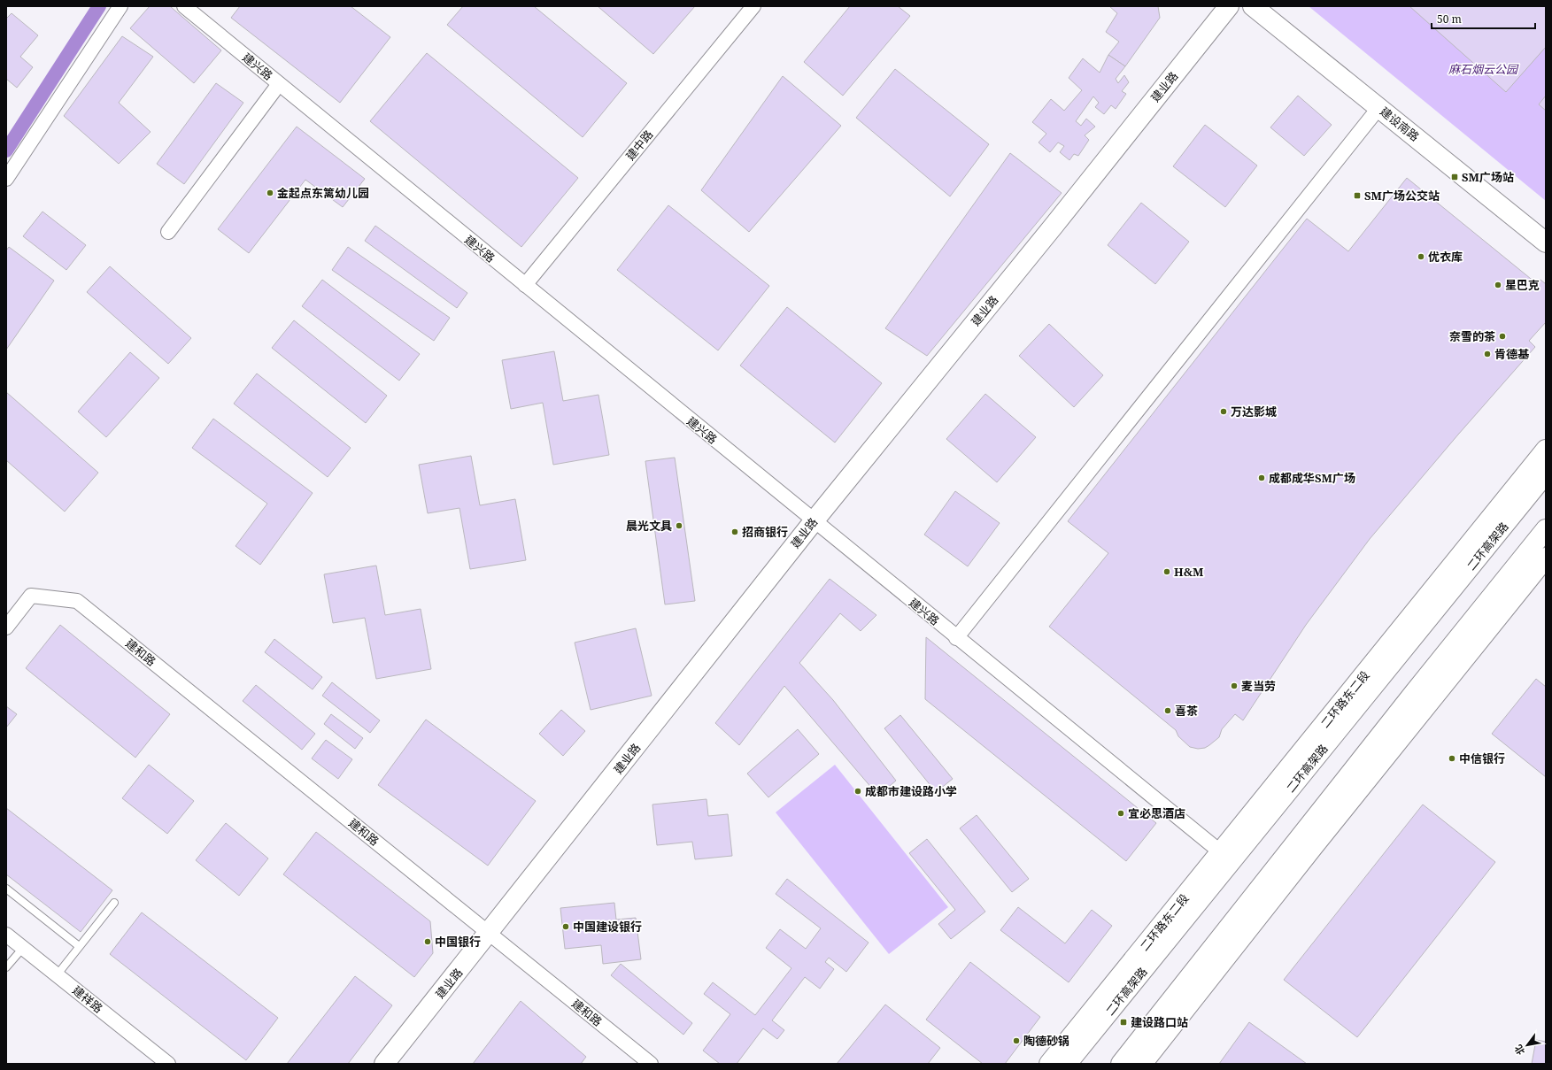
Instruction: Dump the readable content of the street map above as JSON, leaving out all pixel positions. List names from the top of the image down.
{
  "streets": {
    "main road": [
      "建业路",
      "建设南路",
      "二环高架路",
      "二环路东二段"
    ],
    "street": [
      "建兴路",
      "建中路",
      "建和路",
      "建祥路"
    ]
  },
  "crossings": [
    ["建兴路", "建业路"],
    ["建兴路", "建中路"],
    ["建兴路", "二环路东二段"],
    ["建业路", "建和路"]
  ],
  "parks": ["麻石烟云公园"],
  "places": {
    "transit": ["SM广场站", "SM广场公交站", "建设路口站"],
    "other": [
      "金起点东篱幼儿园",
      "优衣库",
      "星巴克",
      "奈雪的茶",
      "肯德基",
      "万达影城",
      "成都成华SM广场",
      "晨光文具",
      "招商银行",
      "H&M",
      "麦当劳",
      "喜茶",
      "中信银行",
      "成都市建设路小学",
      "宜必思酒店",
      "中国建设银行",
      "中国银行",
      "陶德砂锅"
    ]
  },
  "scale_bar": "50 m",
  "north": "bottom left"
}
